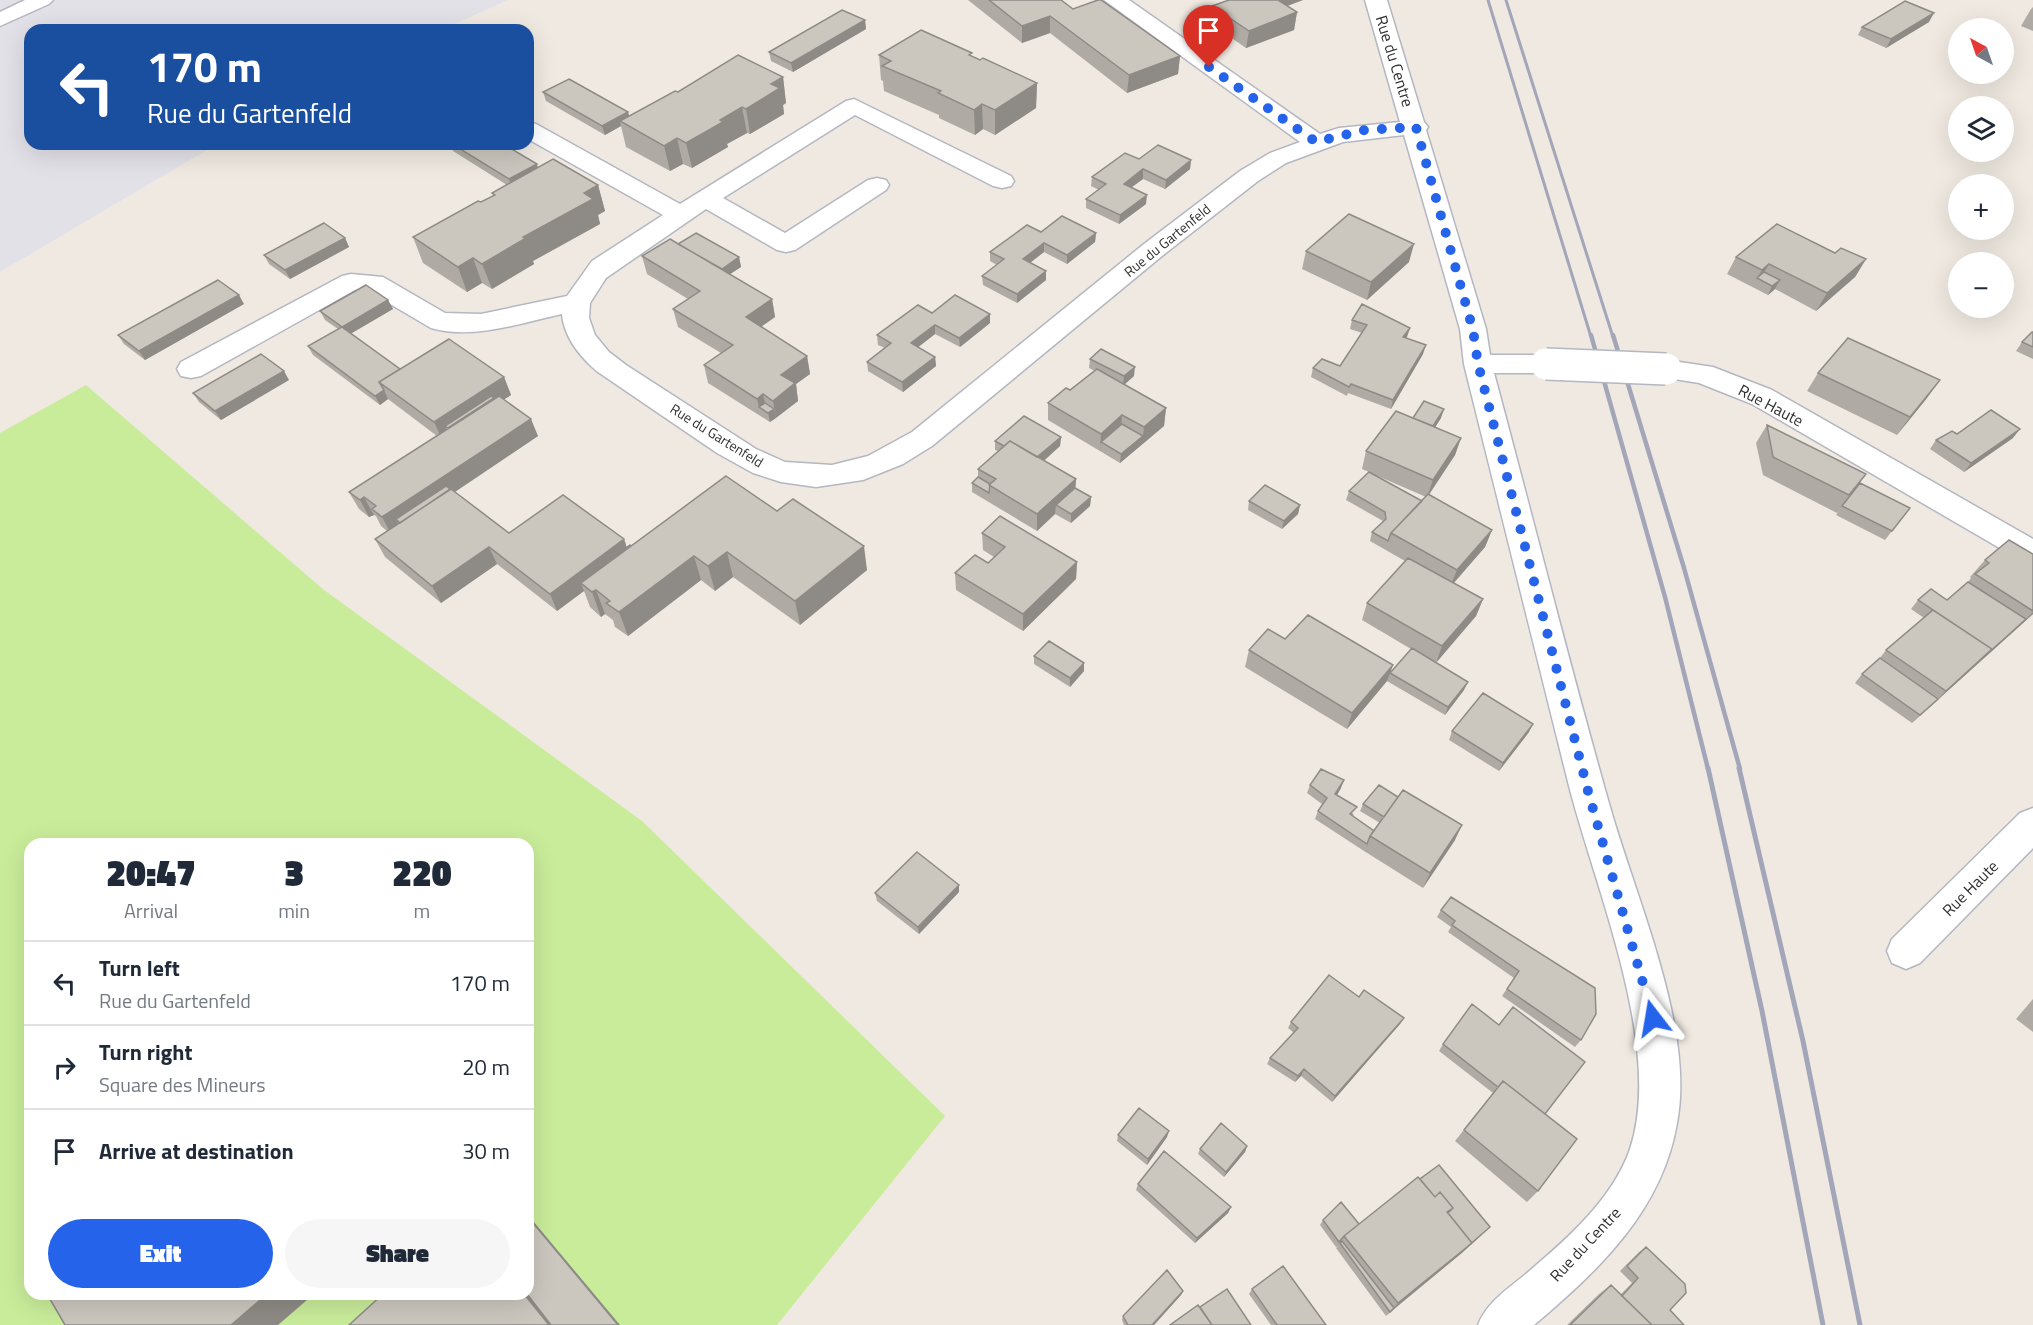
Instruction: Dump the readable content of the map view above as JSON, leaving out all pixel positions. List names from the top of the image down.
{
  "streets": {
    "street": ["Rue du Centre", "Rue du Gartenfeld", "Rue Haute"]
  },
  "crossings": [
    ["Rue du Centre", "Rue du Gartenfeld"],
    ["Rue du Centre", "Rue Haute"]
  ],
  "north": "top left",
  "page": {
    "map_buttons": ["+", "−"],
    "turn": ["170 m", "Rue du Gartenfeld"],
    "eta": [
      "20:47",
      "Arrival",
      "3",
      "min",
      "220",
      "m"
    ],
    "list": [
      {
        "name": "Turn left",
        "note": "Rue du Gartenfeld",
        "value": "170 m"
      },
      {
        "name": "Turn right",
        "note": "Square des Mineurs",
        "value": "20 m"
      },
      {
        "name": "Arrive at destination",
        "value": "30 m"
      }
    ],
    "buttons": ["Exit", "Share"]
  }
}
